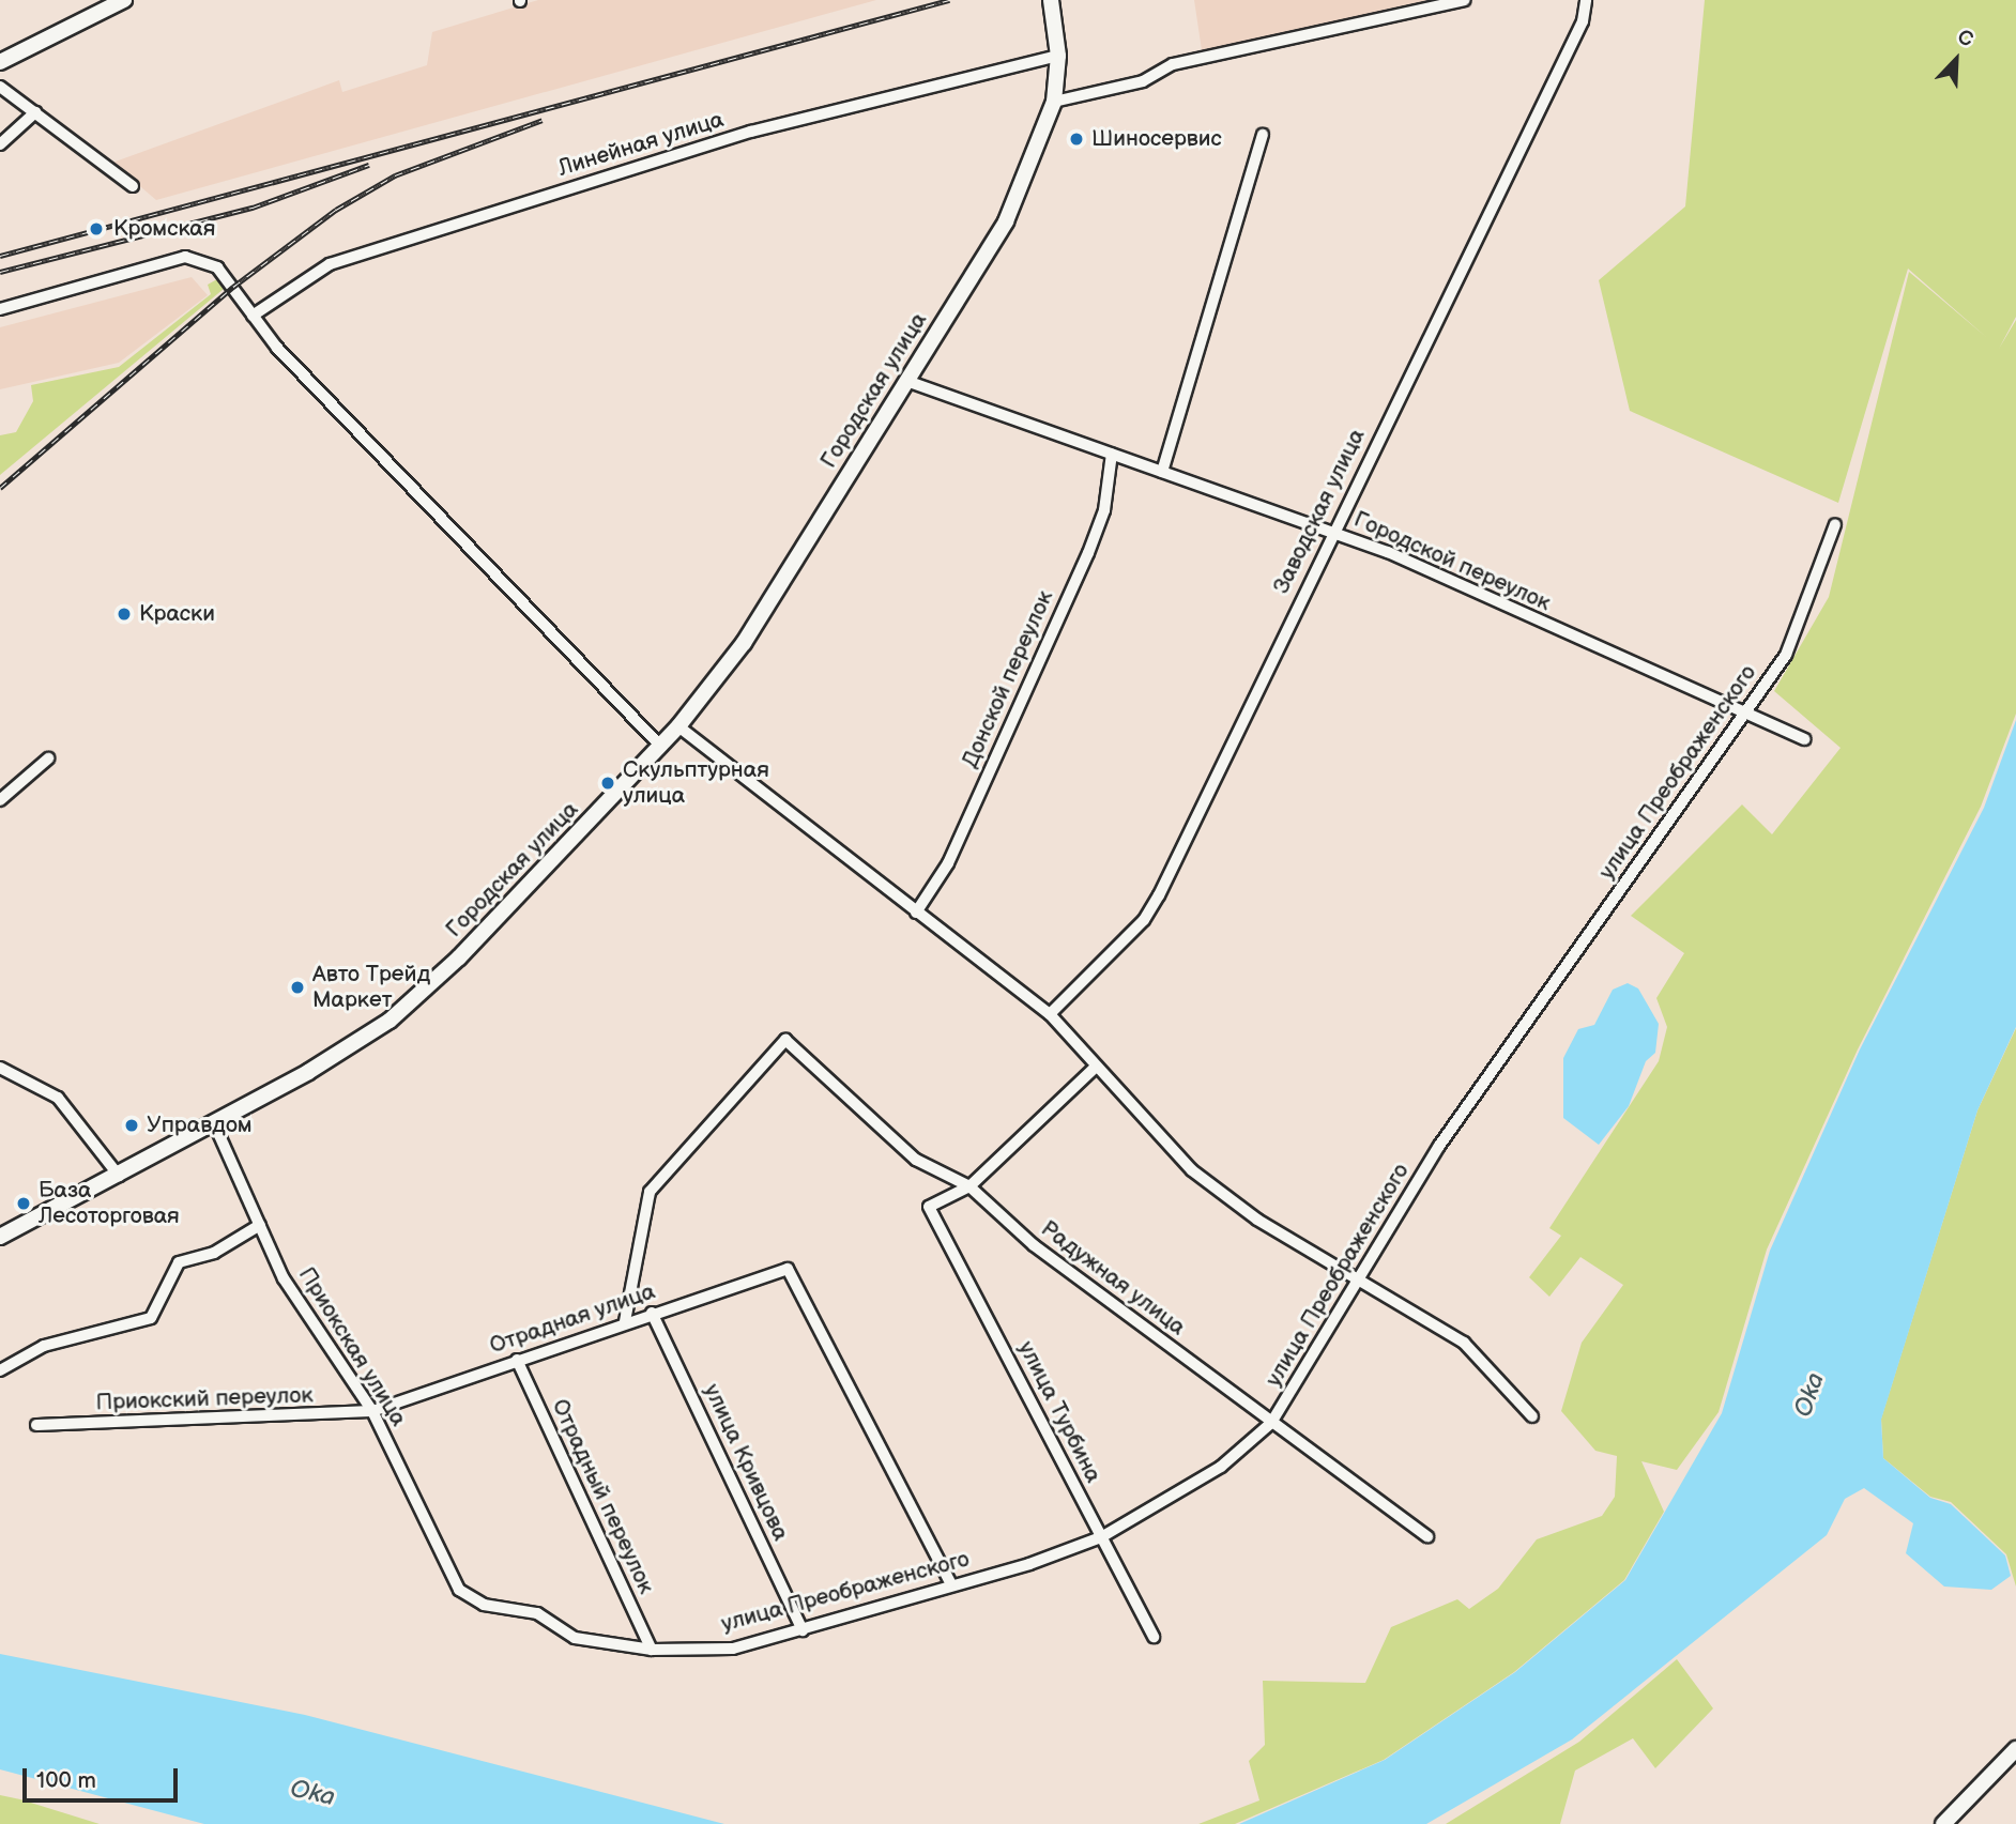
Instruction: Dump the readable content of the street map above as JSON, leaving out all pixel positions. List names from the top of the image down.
{
  "streets": {
    "main road": ["Городская улица"],
    "street": [
      "Линейная улица",
      "Заводская улица",
      "Городской переулок",
      "Донской переулок",
      "улица Преображенского",
      "Радужная улица",
      "Отрадная улица",
      "Приокская улица",
      "Приокский переулок",
      "улица Турбина",
      "улица Кривцова",
      "Отрадный переулок"
    ]
  },
  "crossings": [
    ["Линейная улица", "Городская улица"],
    ["Городская улица", "Городской переулок"],
    ["Городская улица", "Приокская улица"],
    ["Заводская улица", "Городской переулок"],
    ["Городской переулок", "Донской переулок"],
    ["Городской переулок", "улица Преображенского"],
    ["улица Преображенского", "Радужная улица"],
    ["улица Преображенского", "Отрадная улица"],
    ["улица Преображенского", "Приокская улица"],
    ["улица Преображенского", "улица Турбина"],
    ["улица Преображенского", "улица Кривцова"],
    ["улица Преображенского", "Отрадный переулок"],
    ["Радужная улица", "Отрадная улица"],
    ["Радужная улица", "улица Турбина"],
    ["Отрадная улица", "Приокская улица"],
    ["Отрадная улица", "Приокский переулок"],
    ["Отрадная улица", "улица Кривцова"],
    ["Отрадная улица", "Отрадный переулок"],
    ["Приокская улица", "Приокский переулок"]
  ],
  "water": ["Oka"],
  "places": [
    "Шиносервис",
    "Кромская",
    "Краски",
    "Скульптурная улица",
    "Авто Трейд Маркет",
    "Управдом",
    "База Лесоторговая"
  ],
  "scale_bar": "100 m",
  "north": "top right"
}
